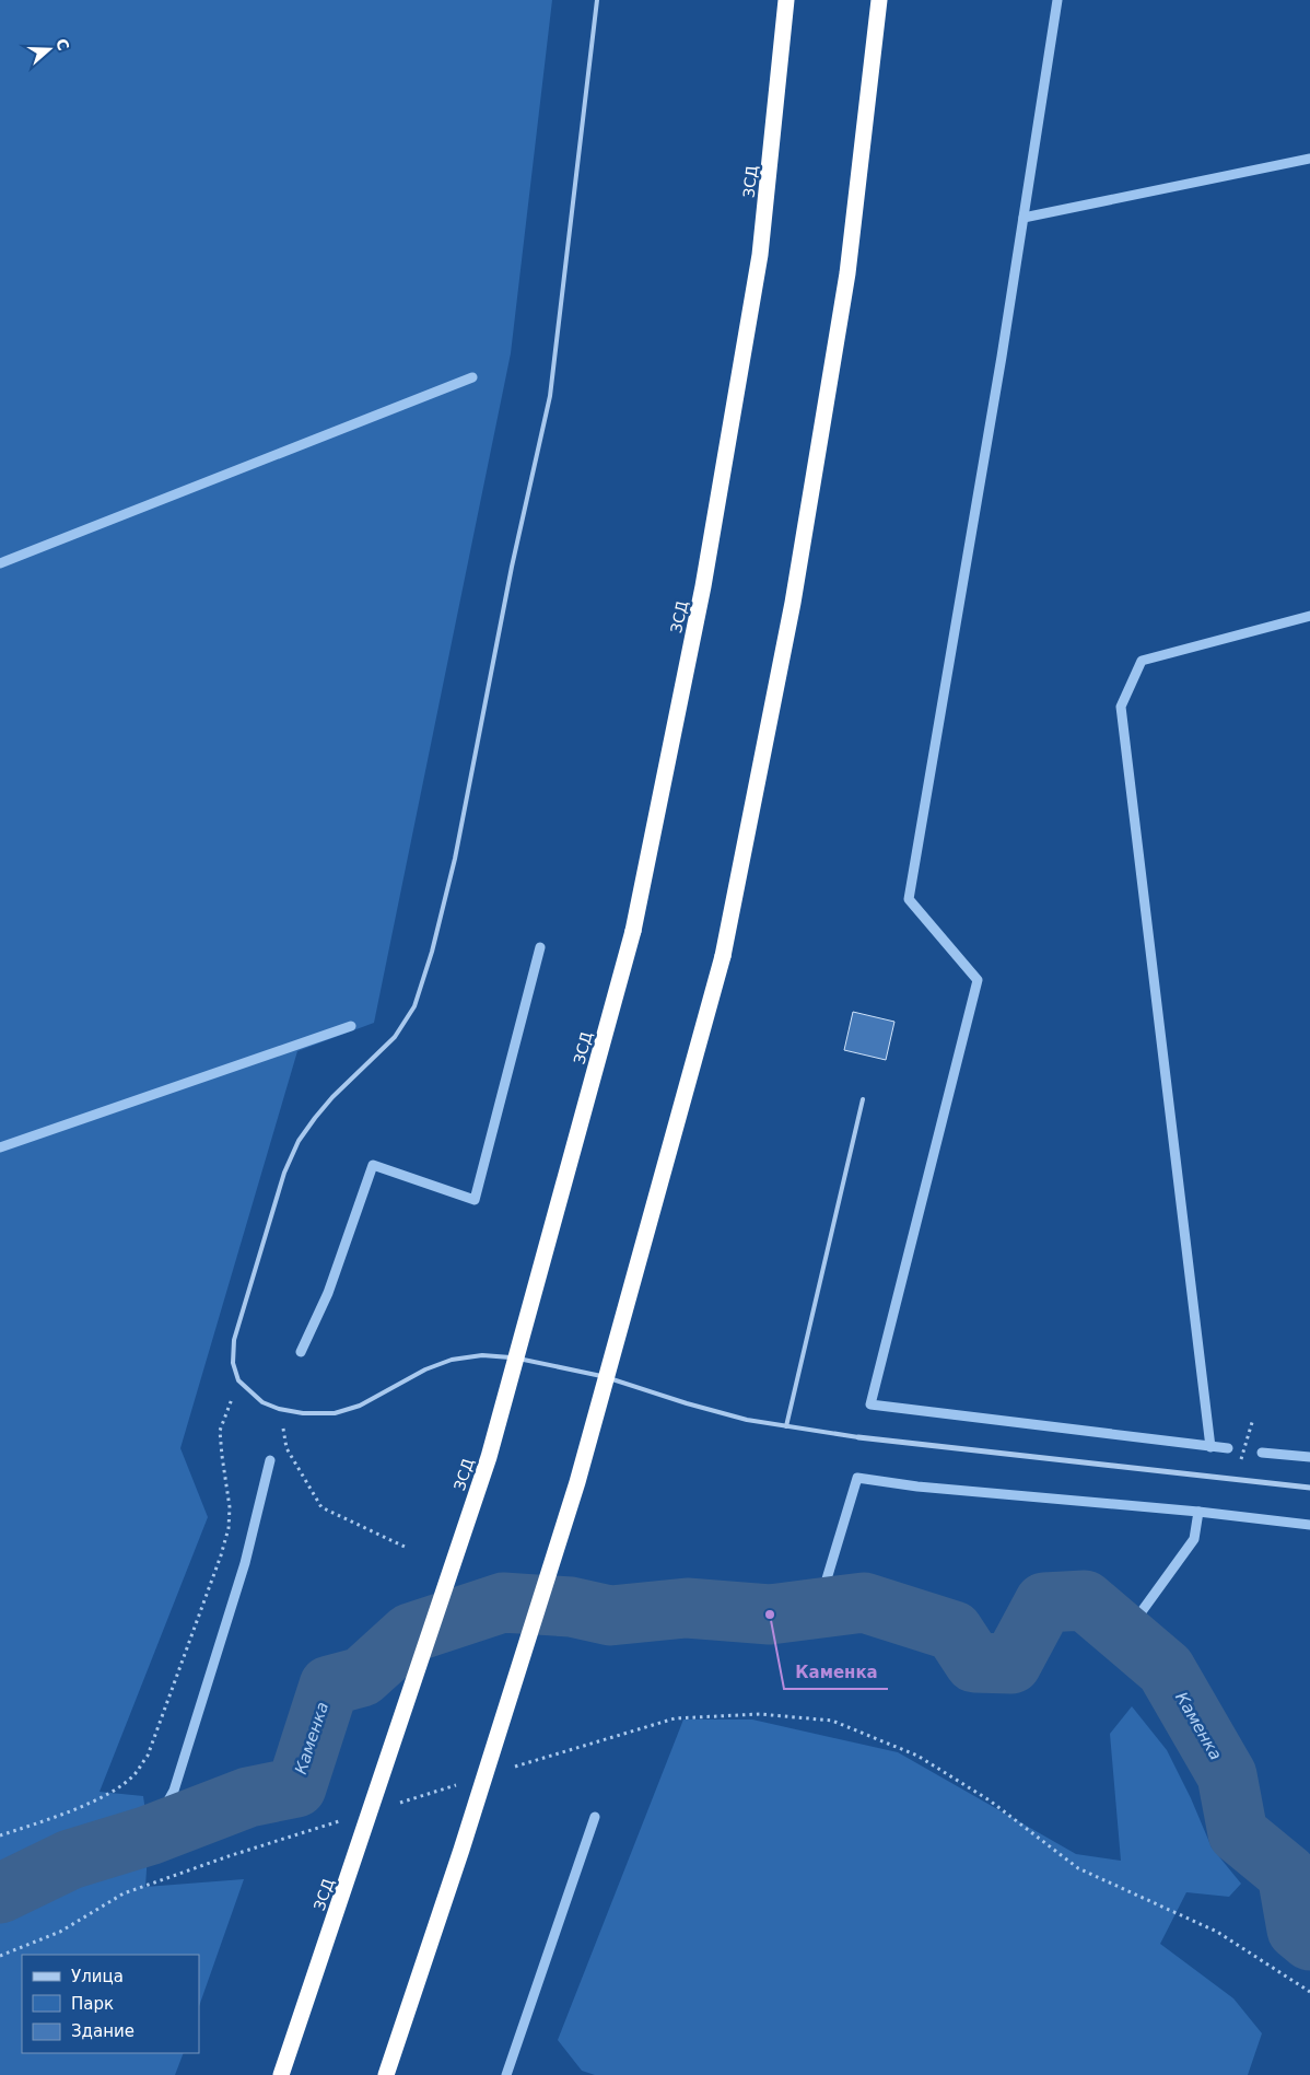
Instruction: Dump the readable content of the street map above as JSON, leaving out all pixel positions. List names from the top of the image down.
{
  "streets": {
    "highway": ["ЗСД"]
  },
  "water": ["Каменка"],
  "places": ["Каменка"],
  "legend": ["Улица", "Парк", "Здание"],
  "north": "right"
}
